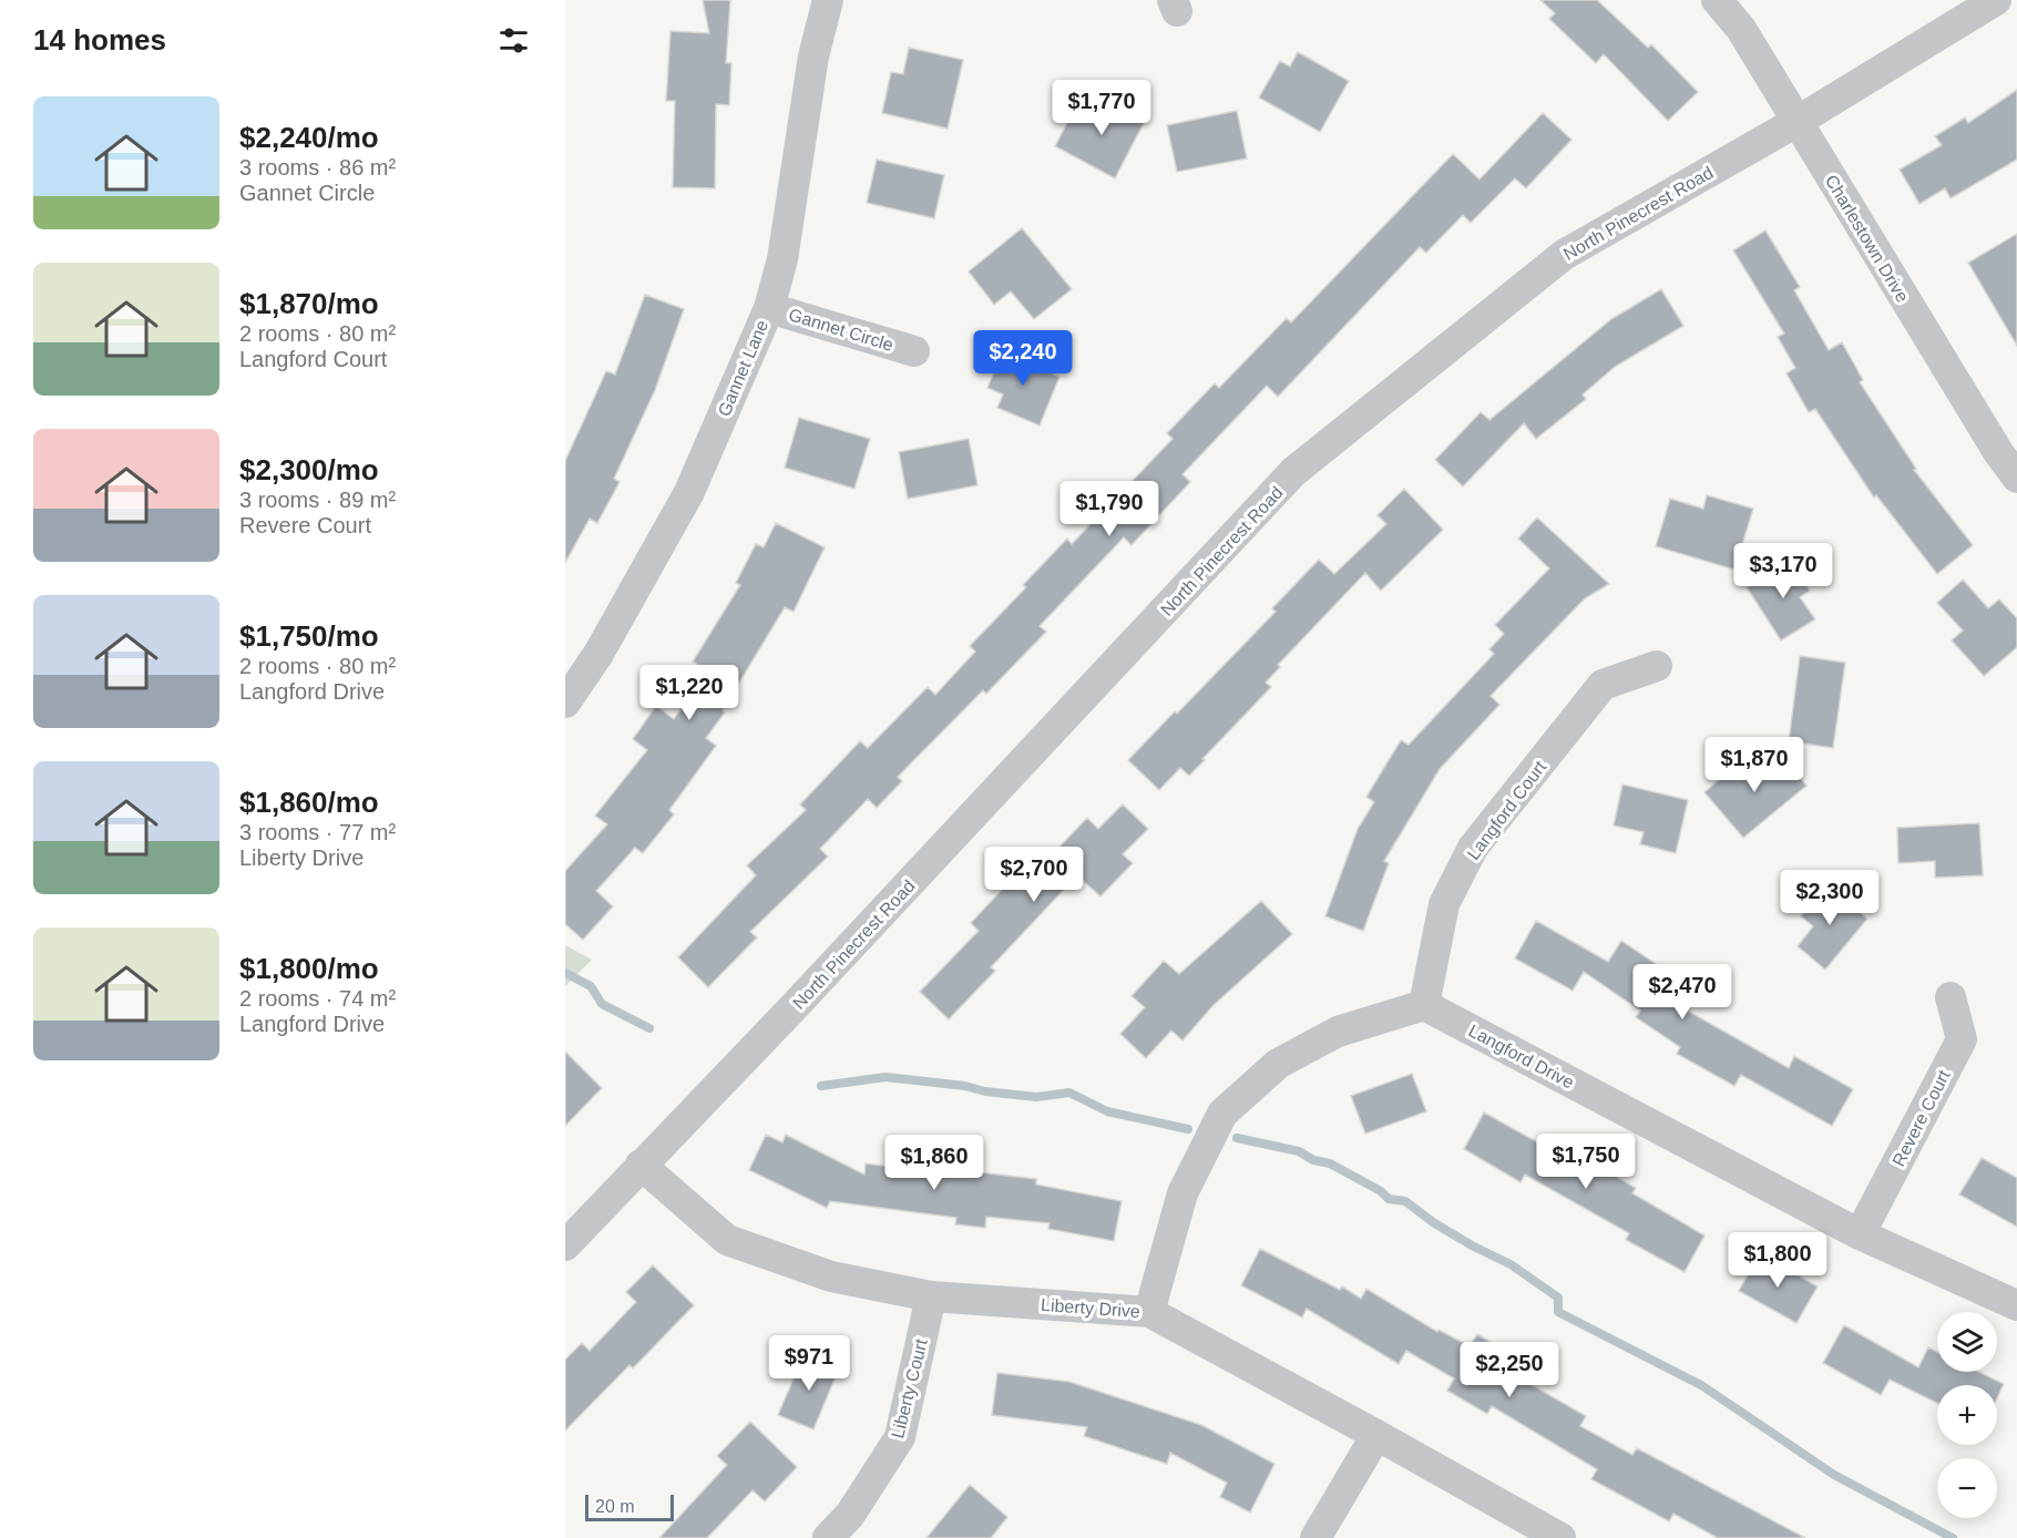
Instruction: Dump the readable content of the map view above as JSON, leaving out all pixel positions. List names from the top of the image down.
{
  "streets": {
    "street": [
      "North Pinecrest Road",
      "Charlestown Drive",
      "Gannet Circle",
      "Gannet Lane",
      "Langford Court",
      "Langford Drive",
      "Revere Court",
      "Liberty Drive",
      "Liberty Court"
    ]
  },
  "crossings": [
    ["North Pinecrest Road", "Charlestown Drive"],
    ["North Pinecrest Road", "Liberty Drive"],
    ["Gannet Circle", "Gannet Lane"],
    ["Langford Court", "Langford Drive"],
    ["Langford Drive", "Revere Court"],
    ["Liberty Drive", "Liberty Court"]
  ],
  "scale_bar": "20 m",
  "page": {
    "heading": "14 homes",
    "list": [
      {
        "name": "$2,240/mo",
        "note": "3 rooms · 86 m² · Gannet Circle"
      },
      {
        "name": "$1,870/mo",
        "note": "2 rooms · 80 m² · Langford Court"
      },
      {
        "name": "$2,300/mo",
        "note": "3 rooms · 89 m² · Revere Court"
      },
      {
        "name": "$1,750/mo",
        "note": "2 rooms · 80 m² · Langford Drive"
      },
      {
        "name": "$1,860/mo",
        "note": "3 rooms · 77 m² · Liberty Drive"
      },
      {
        "name": "$1,800/mo",
        "note": "2 rooms · 74 m² · Langford Drive"
      }
    ],
    "price": [
      "$1,770",
      "$2,240",
      "$1,790",
      "$3,170",
      "$1,220",
      "$1,870",
      "$2,700",
      "$2,300",
      "$2,470",
      "$1,750",
      "$1,860",
      "$1,800",
      "$971",
      "$2,250"
    ],
    "map_buttons": ["+", "−"],
    "scale": "20 m"
  }
}
